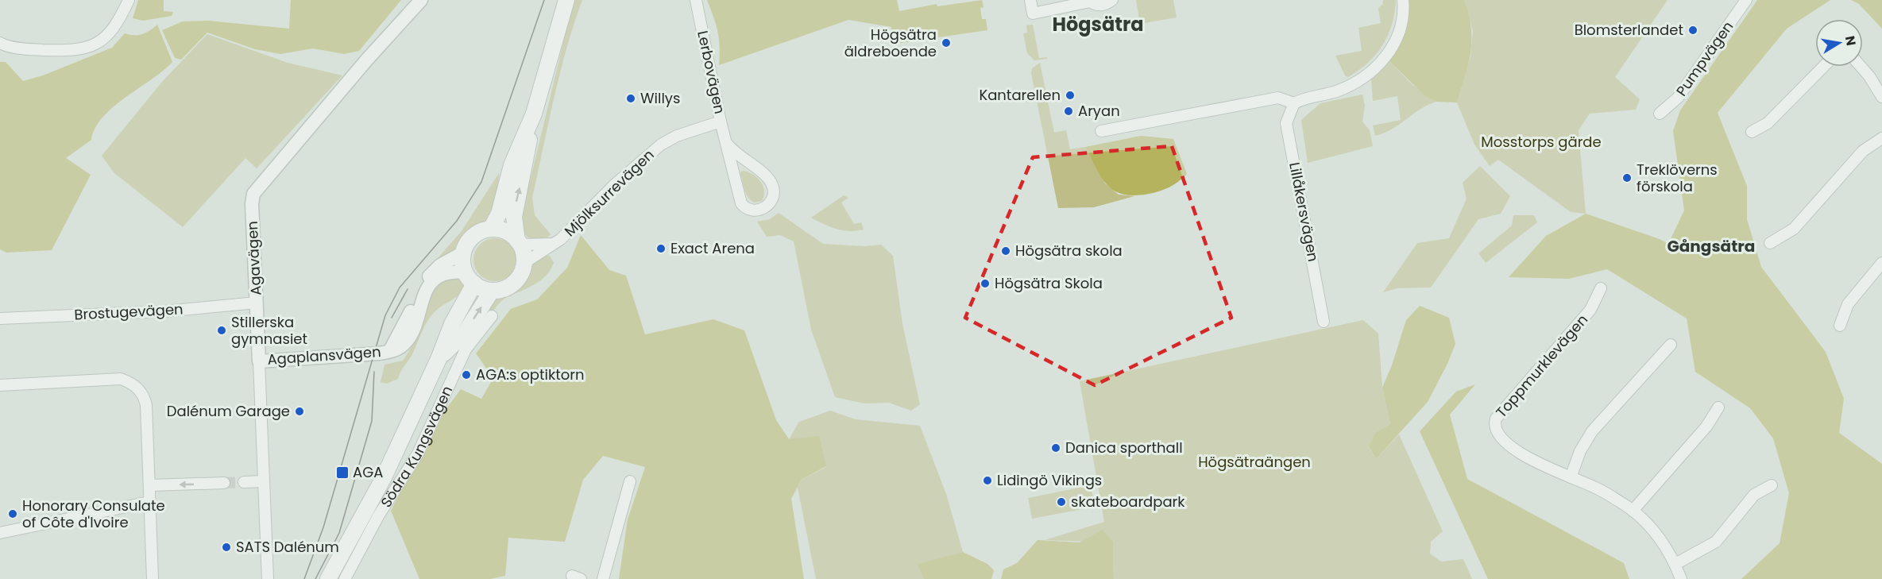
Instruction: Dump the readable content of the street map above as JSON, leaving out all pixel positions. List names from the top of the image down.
{
  "streets": {
    "main road": ["Södra Kungsvägen"],
    "street": [
      "Pumpvägen",
      "Lerbovägen",
      "Mjölksurrevägen",
      "Lillåkersvägen",
      "Agavägen",
      "Brostugevägen",
      "Agaplansvägen",
      "Toppmurklevägen"
    ]
  },
  "crossings": [
    ["Lerbovägen", "Mjölksurrevägen"],
    ["Mjölksurrevägen", "Agaplansvägen"],
    ["Mjölksurrevägen", "Södra Kungsvägen"],
    ["Agavägen", "Brostugevägen"],
    ["Agavägen", "Agaplansvägen"],
    ["Agaplansvägen", "Södra Kungsvägen"]
  ],
  "districts": ["Högsätra", "Gångsätra"],
  "parks": ["Mosstorps gärde", "Högsätraängen"],
  "places": {
    "other": [
      "Blomsterlandet",
      "Högsätra äldreboende",
      "Kantarellen",
      "Willys",
      "Aryan",
      "Treklöverns förskola",
      "Exact Arena",
      "Högsätra skola",
      "Högsätra Skola",
      "Stillerska gymnasiet",
      "AGA:s optiktorn",
      "Dalénum Garage",
      "Danica sporthall",
      "Lidingö Vikings",
      "skateboardpark",
      "Honorary Consulate of Côte d'Ivoire",
      "SATS Dalénum"
    ],
    "transit": ["AGA"]
  },
  "north": "right"
}
